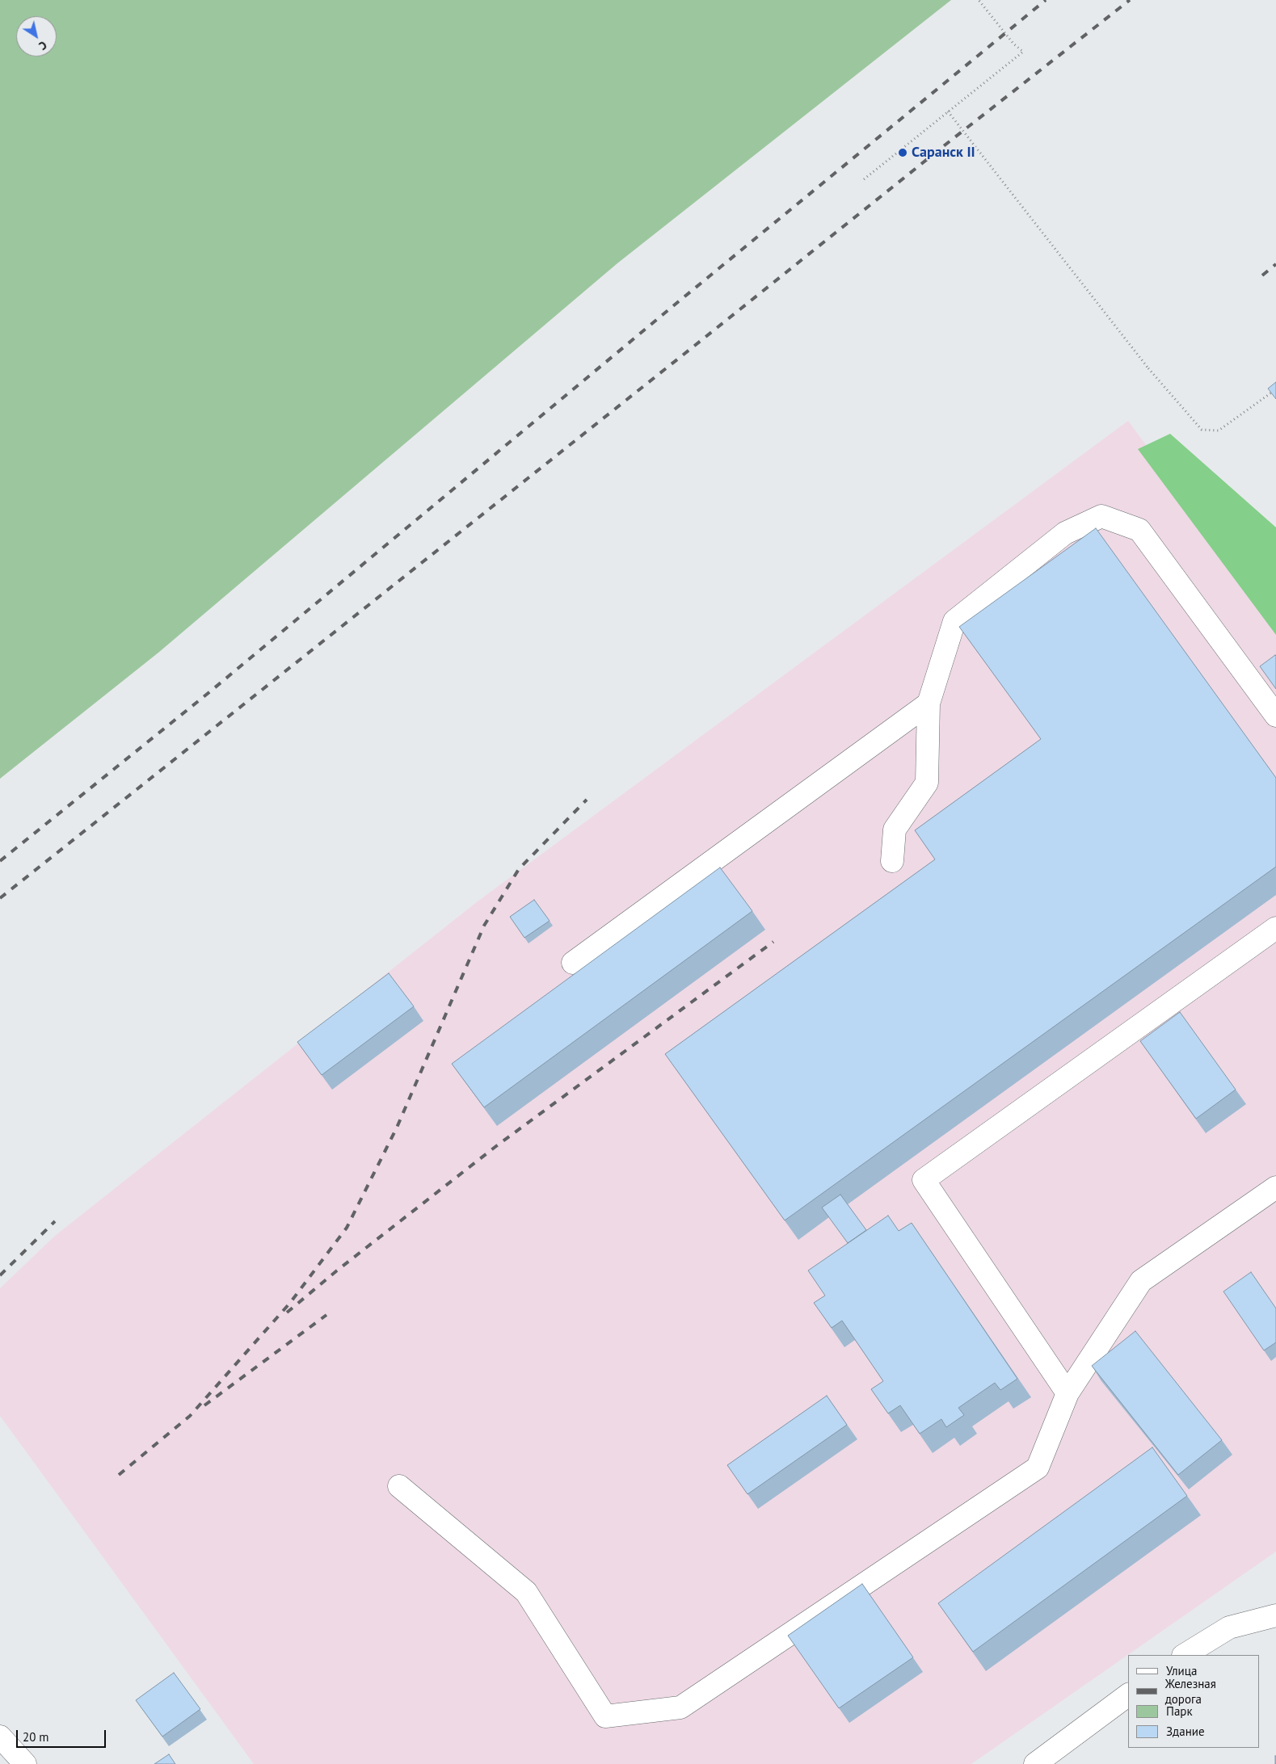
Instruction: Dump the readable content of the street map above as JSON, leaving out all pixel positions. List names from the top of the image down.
{
  "places": ["Саранск II"],
  "legend": [
    "Улица",
    "Железная дорога",
    "Парк",
    "Здание"
  ],
  "scale_bar": "20 m",
  "north": "bottom right"
}
